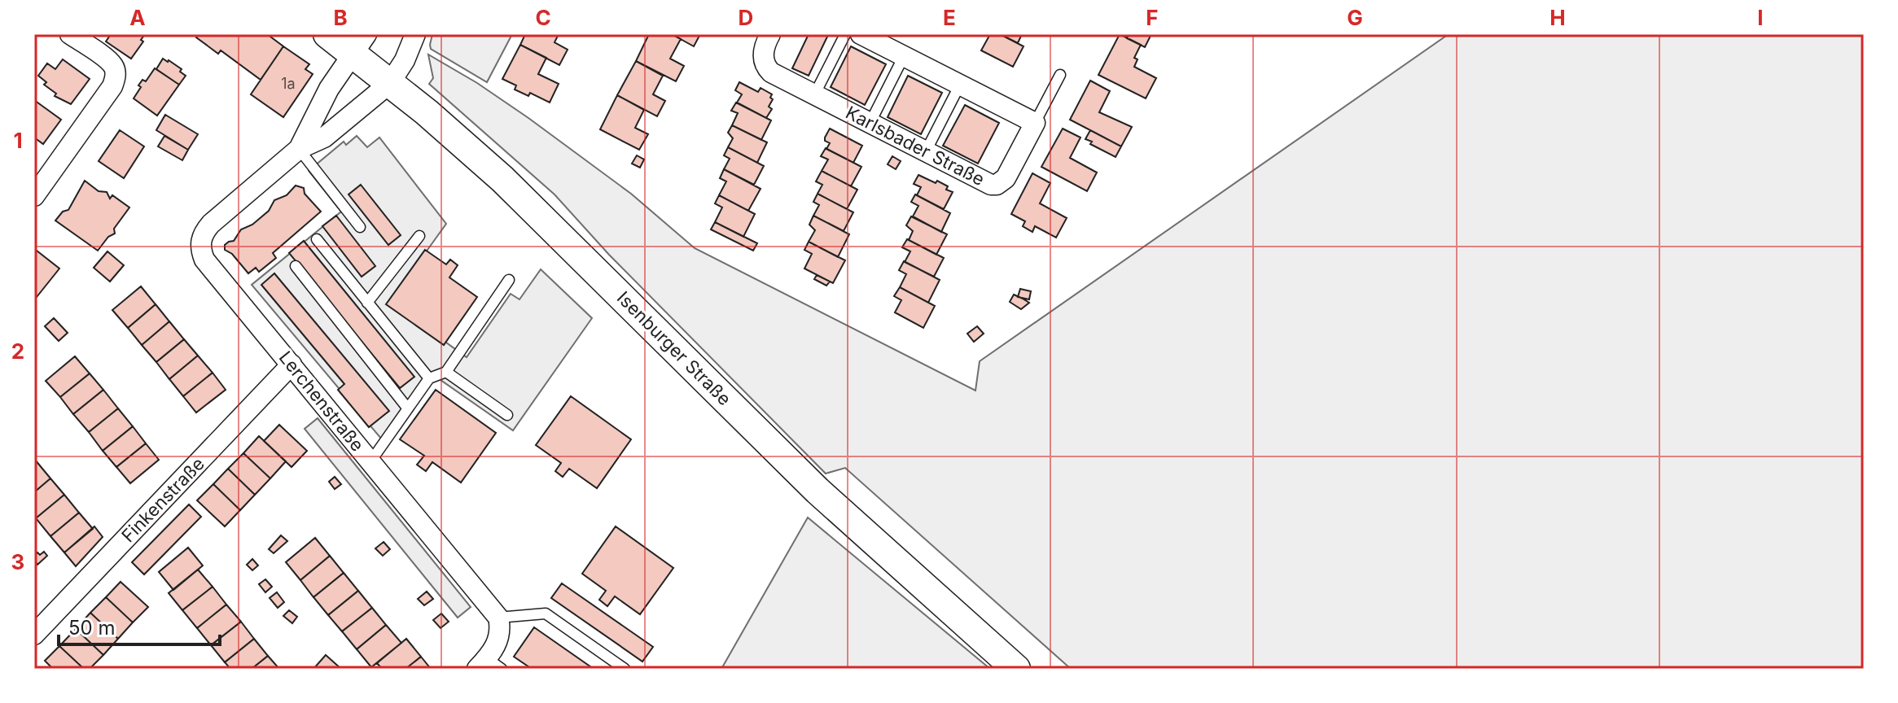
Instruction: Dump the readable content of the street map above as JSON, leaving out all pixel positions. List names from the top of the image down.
{
  "streets": {
    "main road": ["Isenburger Straße"],
    "street": ["Karlsbader Straße", "Lerchenstraße", "Finkenstraße"]
  },
  "crossings": [
    ["Isenburger Straße", "Lerchenstraße"],
    ["Lerchenstraße", "Finkenstraße"]
  ],
  "house_numbers": ["1a"],
  "scale_bar": "50 m",
  "grid": {
    "columns": [
      "A",
      "B",
      "C",
      "D",
      "E",
      "F",
      "G",
      "H",
      "I"
    ],
    "rows": ["1", "2", "3"]
  }
}
